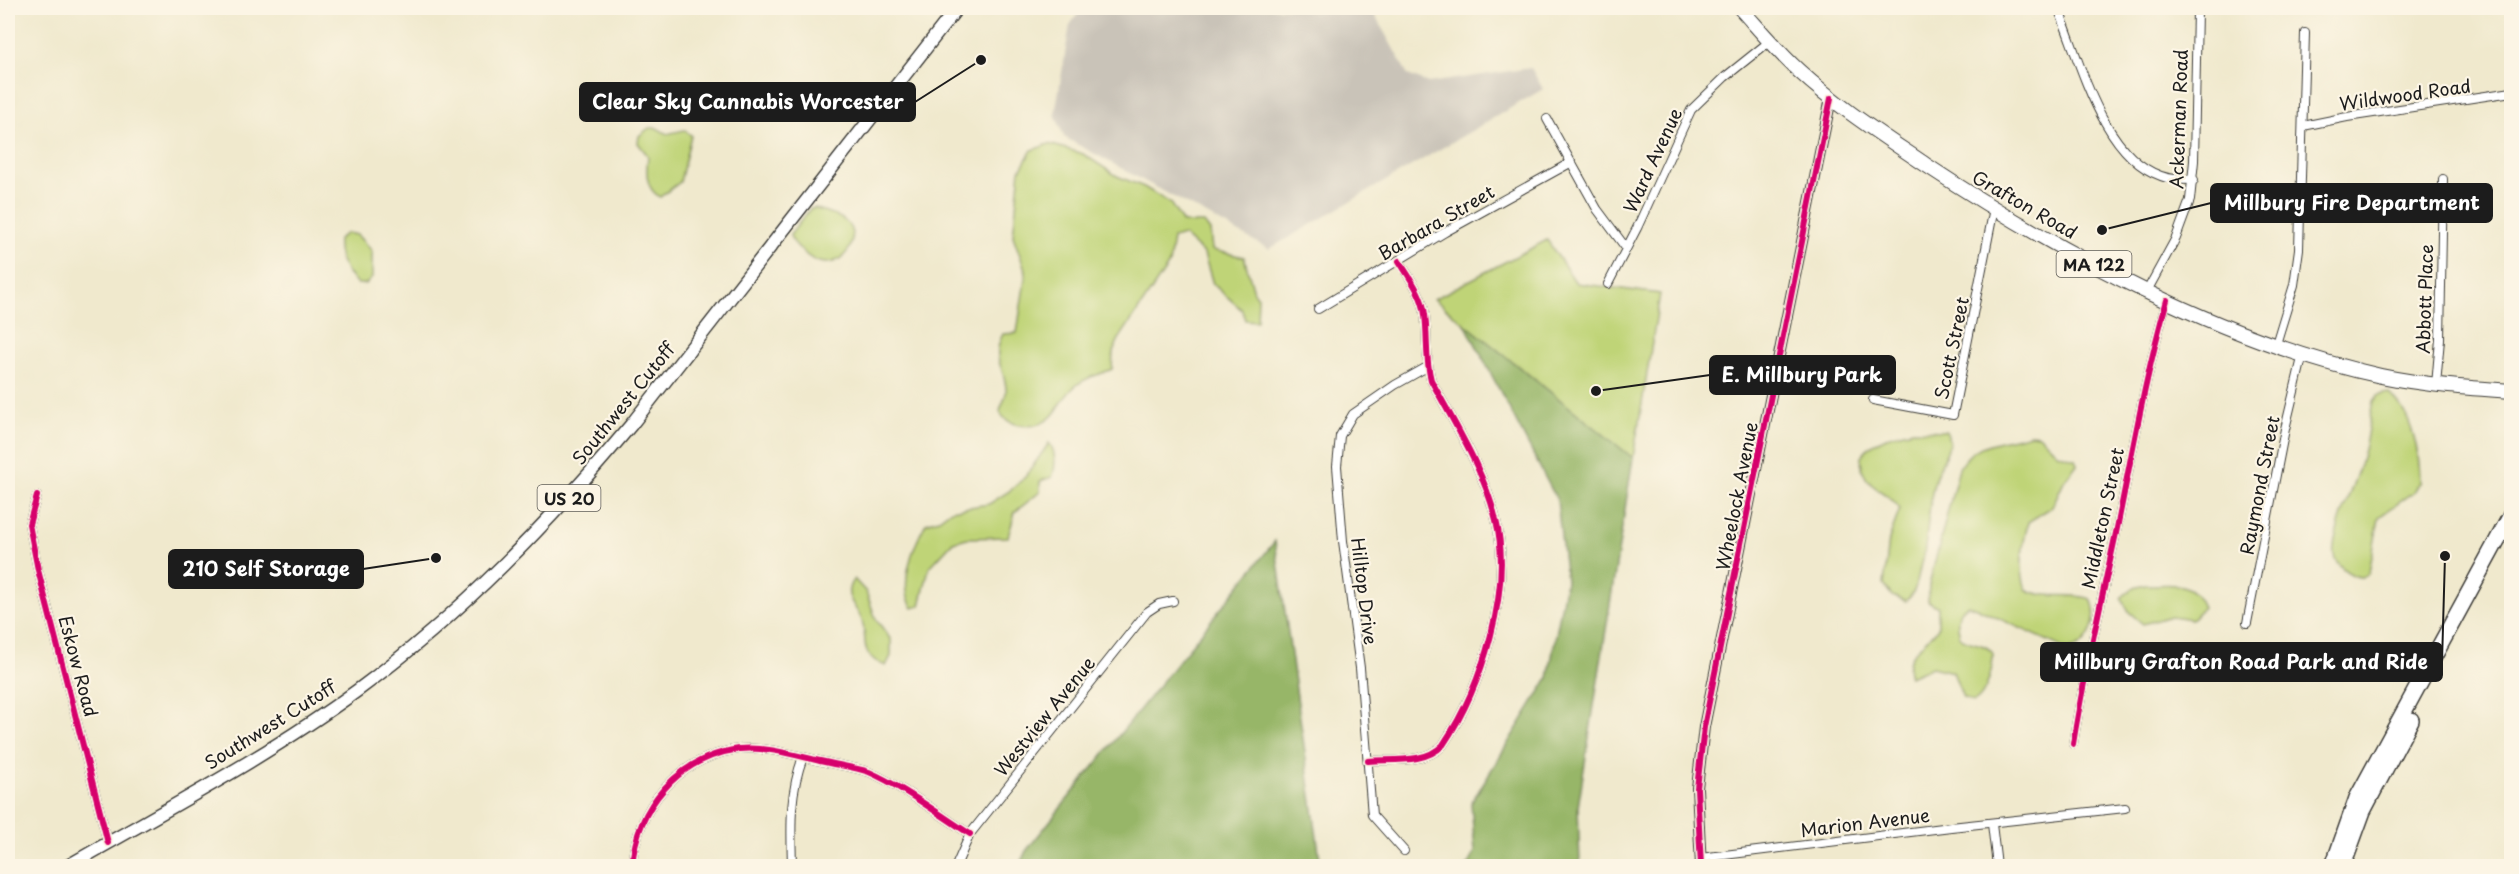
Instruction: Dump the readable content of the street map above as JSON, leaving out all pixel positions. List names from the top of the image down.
{
  "streets": {
    "highway": ["Grafton Road", "MA 122"],
    "main road": ["Southwest Cutoff", "US 20"],
    "street": [
      "Wildwood Road",
      "Ackerman Road",
      "Ward Avenue",
      "Barbara Street",
      "Abbott Place",
      "Scott Street",
      "Raymond Street",
      "Wheelock Avenue",
      "Middleton Street",
      "Hilltop Drive",
      "Eskow Road",
      "Westview Avenue",
      "Marion Avenue"
    ]
  },
  "crossings": [
    ["Ackerman Road", "Grafton Road"],
    ["Ward Avenue", "Grafton Road"],
    ["Grafton Road", "Abbott Place"],
    ["Grafton Road", "Scott Street"],
    ["Grafton Road", "Raymond Street"],
    ["Grafton Road", "Wheelock Avenue"],
    ["Grafton Road", "Middleton Street"],
    ["Southwest Cutoff", "Eskow Road"],
    ["Wheelock Avenue", "Marion Avenue"]
  ],
  "places": [
    "Clear Sky Cannabis Worcester",
    "Millbury Fire Department",
    "E. Millbury Park",
    "Millbury Grafton Road Park and Ride",
    "210 Self Storage"
  ]
}
